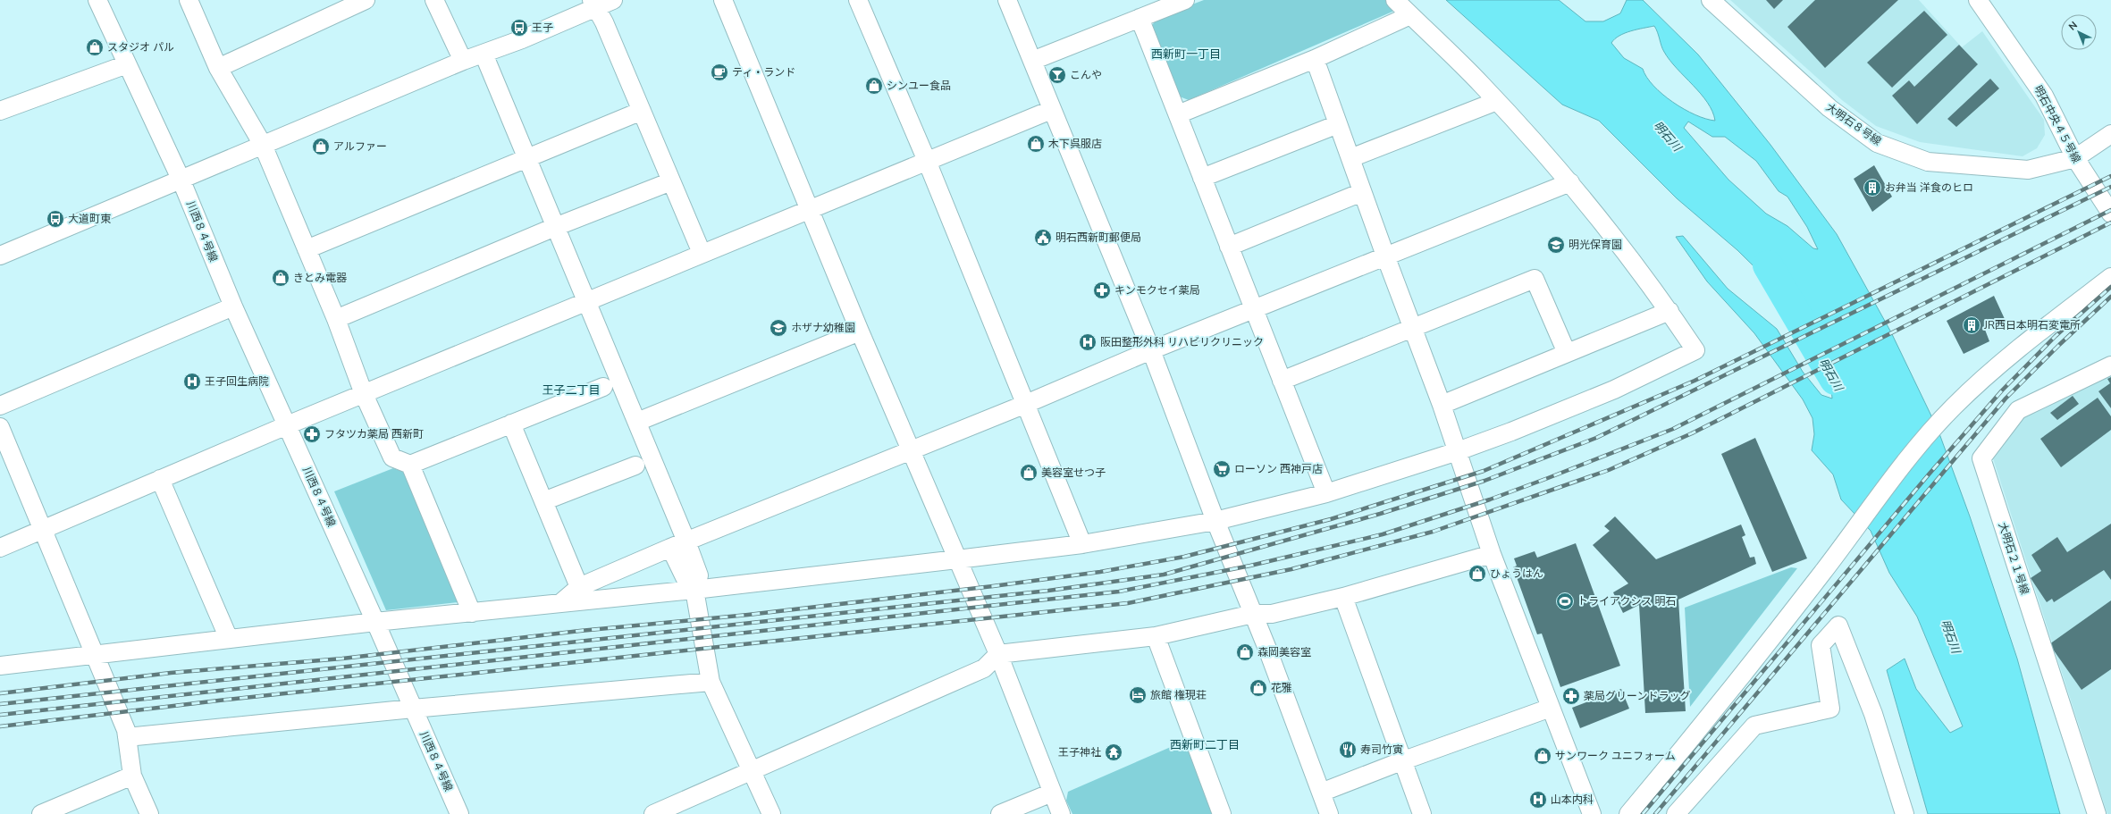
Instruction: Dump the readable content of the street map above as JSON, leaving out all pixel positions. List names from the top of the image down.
{
  "streets": {
    "street": [
      "大明石８号線",
      "明石中央４５号線",
      "川西８４号線",
      "大明石２１号線"
    ]
  },
  "crossings": [
    ["大明石８号線", "明石中央４５号線"]
  ],
  "districts": ["西新町一丁目", "王子二丁目", "西新町二丁目"],
  "water": ["明石川"],
  "places": {
    "bus stop": ["王子", "大道町東"],
    "shop": [
      "スタジオ パル",
      "シンユー食品",
      "木下呉服店",
      "アルファー",
      "きとみ電器",
      "美容室せつ子",
      "ひょうはん",
      "森岡美容室",
      "花雅",
      "サンワーク ユニフォーム"
    ],
    "cafe": ["ティ・ランド"],
    "bar": ["こんや"],
    "building": ["お弁当 洋食のヒロ", "JR西日本明石変電所"],
    "public building": ["明石西新町郵便局"],
    "school or university": ["明光保育園", "ホザナ幼稚園"],
    "pharmacy": ["キンモクセイ薬局", "フタツカ薬局 西新町", "薬局グリーンドラッグ"],
    "hospital": ["阪田整形外科 リハビリクリニック", "王子回生病院", "山本内科"],
    "supermarket": ["ローソン 西神戸店"],
    "sports": ["トライアクシス 明石"],
    "hotel": ["旅館 権現荘"],
    "restaurant": ["寿司竹寅"],
    "temple": ["王子神社"]
  },
  "north": "top left"
}
